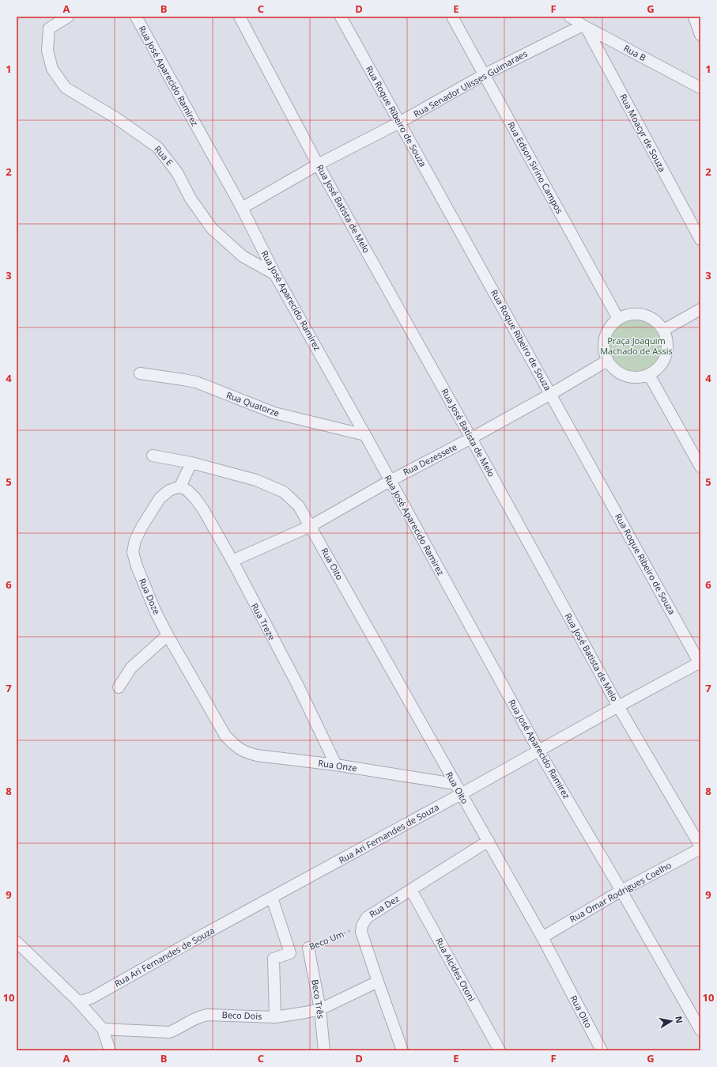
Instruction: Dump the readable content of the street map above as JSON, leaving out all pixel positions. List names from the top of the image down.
{
  "streets": {
    "street": [
      "Rua B",
      "Rua José Aparecido Ramirez",
      "Rua Senador Ulisses Guimaraes",
      "Rua Roque Ribeiro de Souza",
      "Rua Moacyr de Souza",
      "Rua E",
      "Rua Edson Sirino Campos",
      "Rua José Batista de Melo",
      "Rua Quatorze",
      "Rua Dezessete",
      "Rua Oito",
      "Rua Doze",
      "Rua Treze",
      "Rua Onze",
      "Rua Ari Fernandes de Souza",
      "Rua Omar Rodrigues Coelho",
      "Rua Dez",
      "Rua Alcides Otoni",
      "Beco Três",
      "Beco Dois"
    ],
    "path": ["Beco Um"]
  },
  "crossings": [
    ["Rua B", "Rua Senador Ulisses Guimaraes"],
    ["Rua B", "Rua Moacyr de Souza"],
    ["Rua José Aparecido Ramirez", "Rua Senador Ulisses Guimaraes"],
    ["Rua José Aparecido Ramirez", "Rua E"],
    ["Rua José Aparecido Ramirez", "Rua Quatorze"],
    ["Rua José Aparecido Ramirez", "Rua Dezessete"],
    ["Rua José Aparecido Ramirez", "Rua Ari Fernandes de Souza"],
    ["Rua José Aparecido Ramirez", "Rua Omar Rodrigues Coelho"],
    ["Rua Senador Ulisses Guimaraes", "Rua Roque Ribeiro de Souza"],
    ["Rua Senador Ulisses Guimaraes", "Rua Moacyr de Souza"],
    ["Rua Senador Ulisses Guimaraes", "Rua Edson Sirino Campos"],
    ["Rua Senador Ulisses Guimaraes", "Rua José Batista de Melo"],
    ["Rua Roque Ribeiro de Souza", "Rua Dezessete"],
    ["Rua Roque Ribeiro de Souza", "Rua Ari Fernandes de Souza"],
    ["Rua Edson Sirino Campos", "Rua Dezessete"],
    ["Rua José Batista de Melo", "Rua Dezessete"],
    ["Rua José Batista de Melo", "Rua Ari Fernandes de Souza"],
    ["Rua José Batista de Melo", "Rua Omar Rodrigues Coelho"],
    ["Rua Dezessete", "Rua Oito"],
    ["Rua Dezessete", "Rua Treze"],
    ["Rua Oito", "Rua Onze"],
    ["Rua Oito", "Rua Ari Fernandes de Souza"],
    ["Rua Oito", "Rua Omar Rodrigues Coelho"],
    ["Rua Oito", "Rua Dez"],
    ["Rua Doze", "Rua Treze"],
    ["Rua Doze", "Rua Onze"],
    ["Rua Treze", "Rua Onze"],
    ["Rua Dez", "Beco Um"],
    ["Rua Dez", "Rua Alcides Otoni"],
    ["Rua Dez", "Beco Dois"],
    ["Beco Um", "Beco Três"],
    ["Beco Três", "Beco Dois"]
  ],
  "parks": ["Praça Joaquim Machado de Assis"],
  "north": "right",
  "grid": {
    "columns": [
      "A",
      "B",
      "C",
      "D",
      "E",
      "F",
      "G"
    ],
    "rows": [
      "1",
      "2",
      "3",
      "4",
      "5",
      "6",
      "7",
      "8",
      "9",
      "10"
    ]
  }
}
